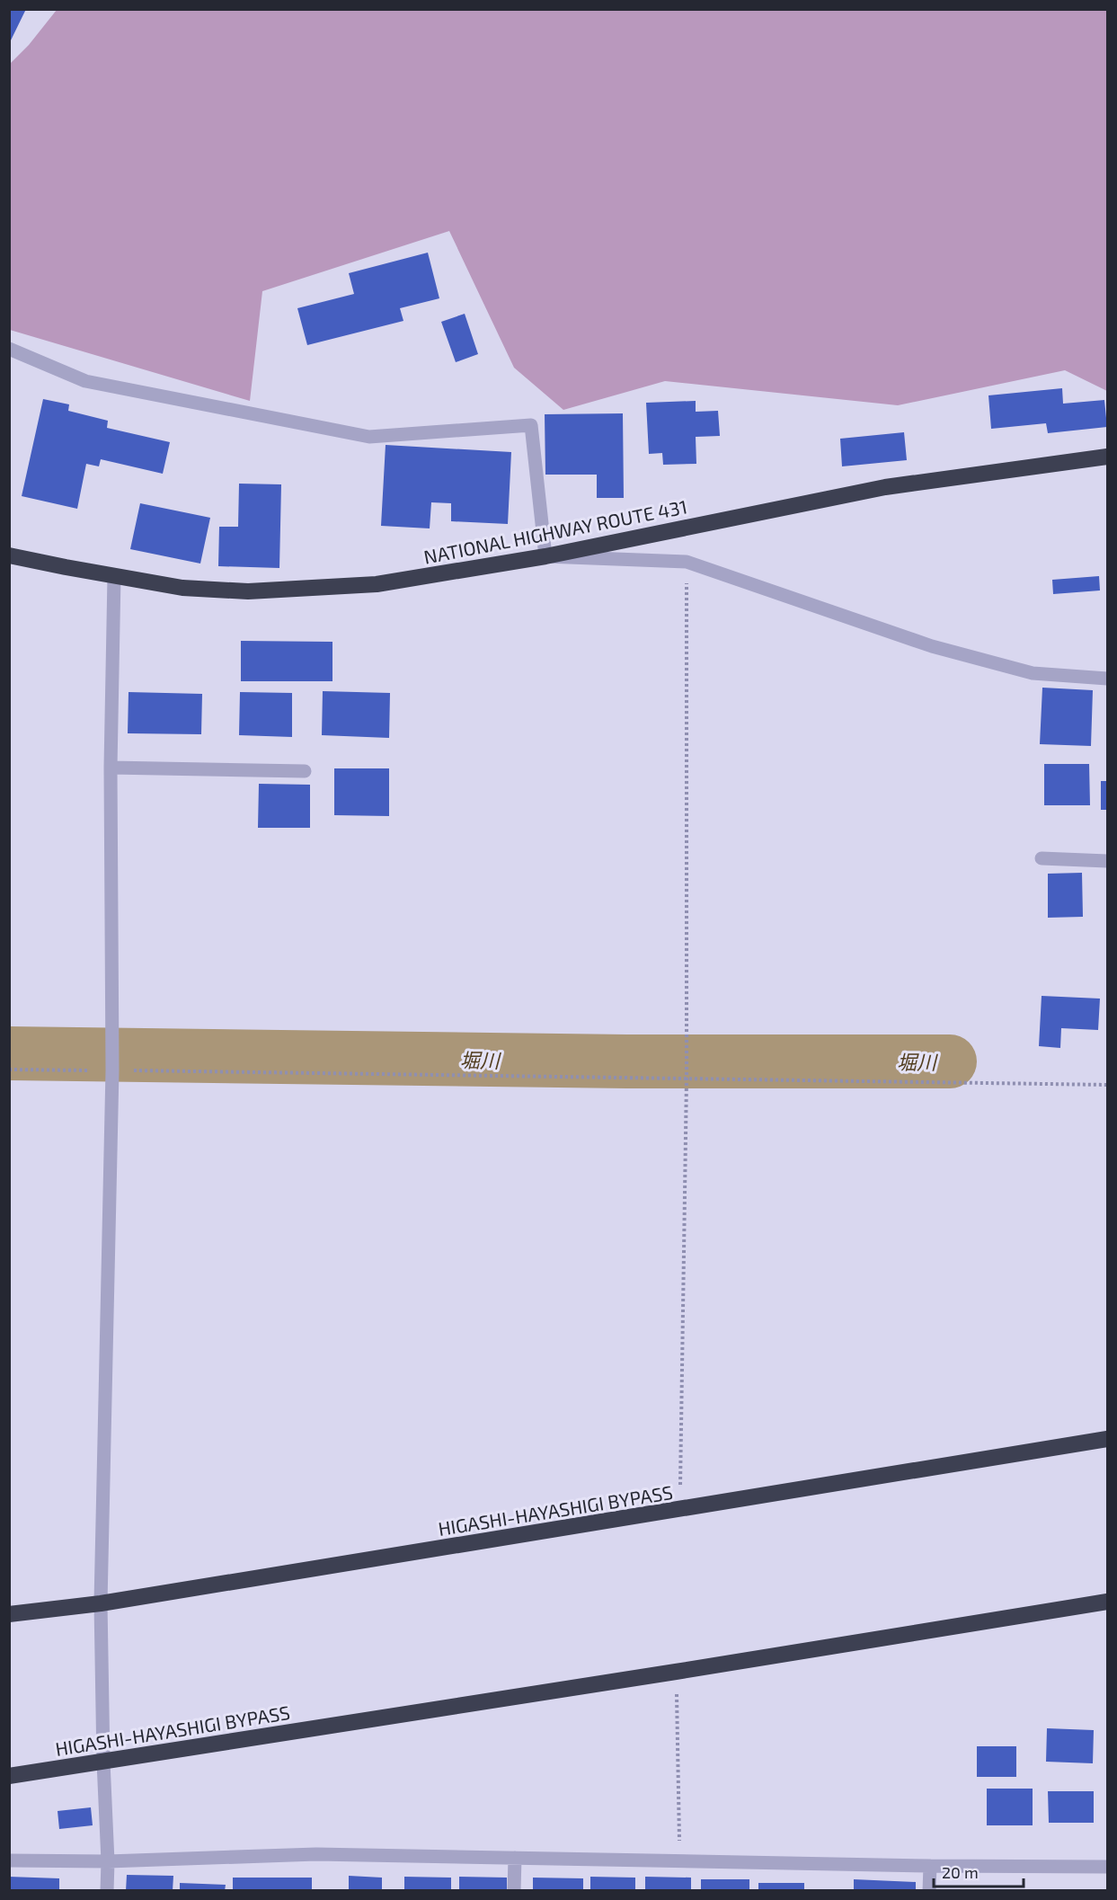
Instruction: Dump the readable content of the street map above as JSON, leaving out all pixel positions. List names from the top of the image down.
{
  "streets": {
    "highway": ["NATIONAL HIGHWAY ROUTE 431", "HIGASHI-HAYASHIGI BYPASS"]
  },
  "water": ["堀川"],
  "scale_bar": "20 m"
}
